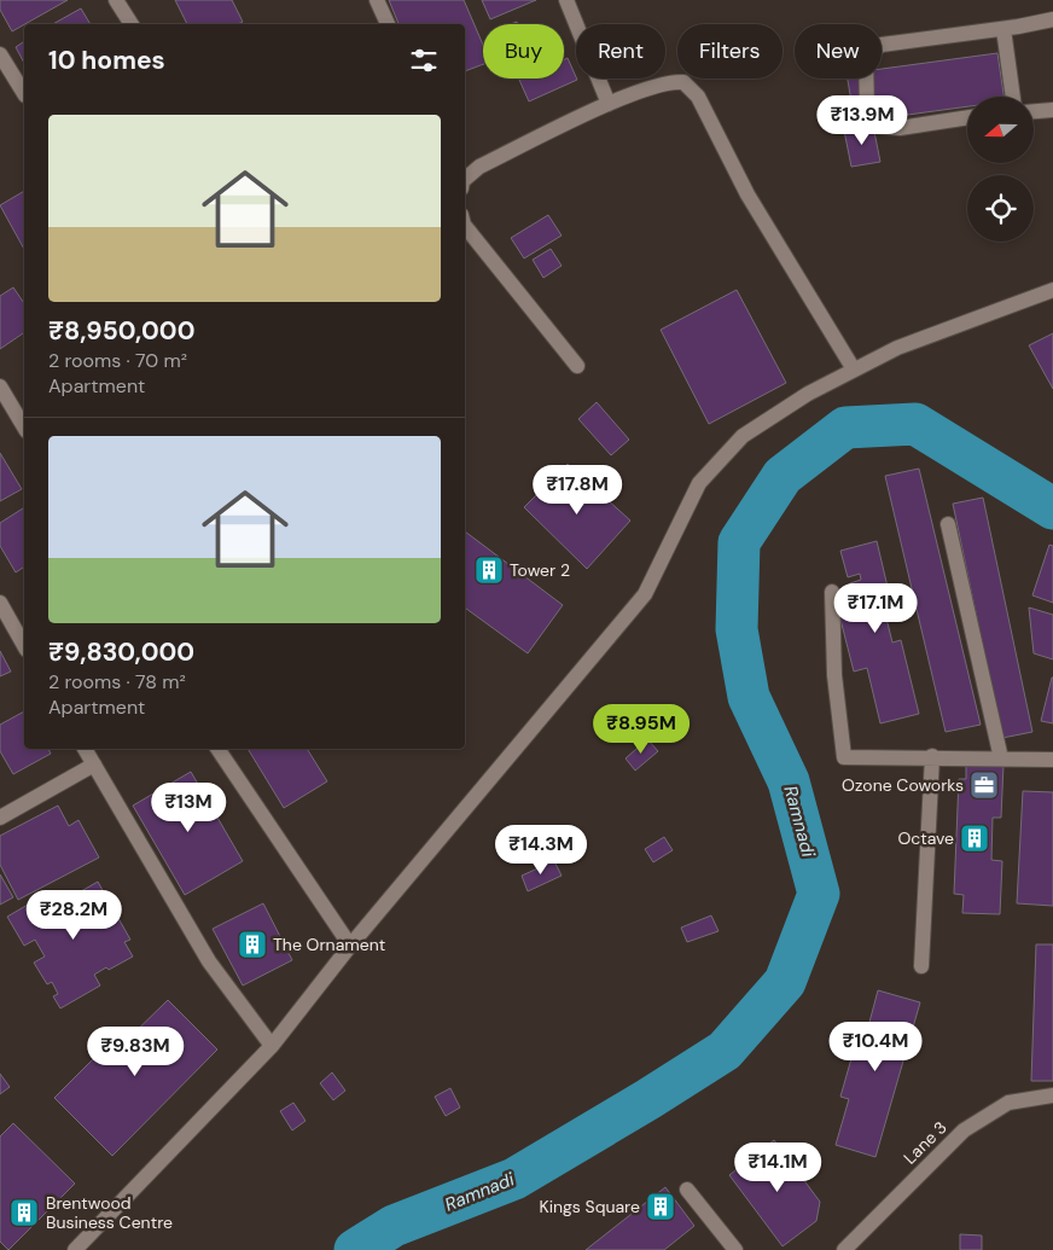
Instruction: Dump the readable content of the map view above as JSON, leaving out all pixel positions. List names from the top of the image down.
{
  "streets": {
    "street": ["Lane 3"]
  },
  "water": ["Ramnadi"],
  "places": {
    "building": [
      "Tower 2",
      "Octave",
      "The Ornament",
      "Kings Square",
      "Brentwood Business Centre"
    ],
    "office": ["Ozone Coworks"]
  },
  "north": "left",
  "page": {
    "chip": [
      "Buy",
      "Rent",
      "Filters",
      "New"
    ],
    "heading": "10 homes",
    "price": [
      "₹13.9M",
      "₹17.8M",
      "₹17.1M",
      "₹8.95M",
      "₹13M",
      "₹14.3M",
      "₹28.2M",
      "₹10.4M",
      "₹9.83M",
      "₹14.1M"
    ],
    "list": [
      {
        "name": "₹8,950,000",
        "note": "2 rooms · 70 m² · Apartment"
      },
      {
        "name": "₹9,830,000",
        "note": "2 rooms · 78 m² · Apartment"
      }
    ]
  }
}
